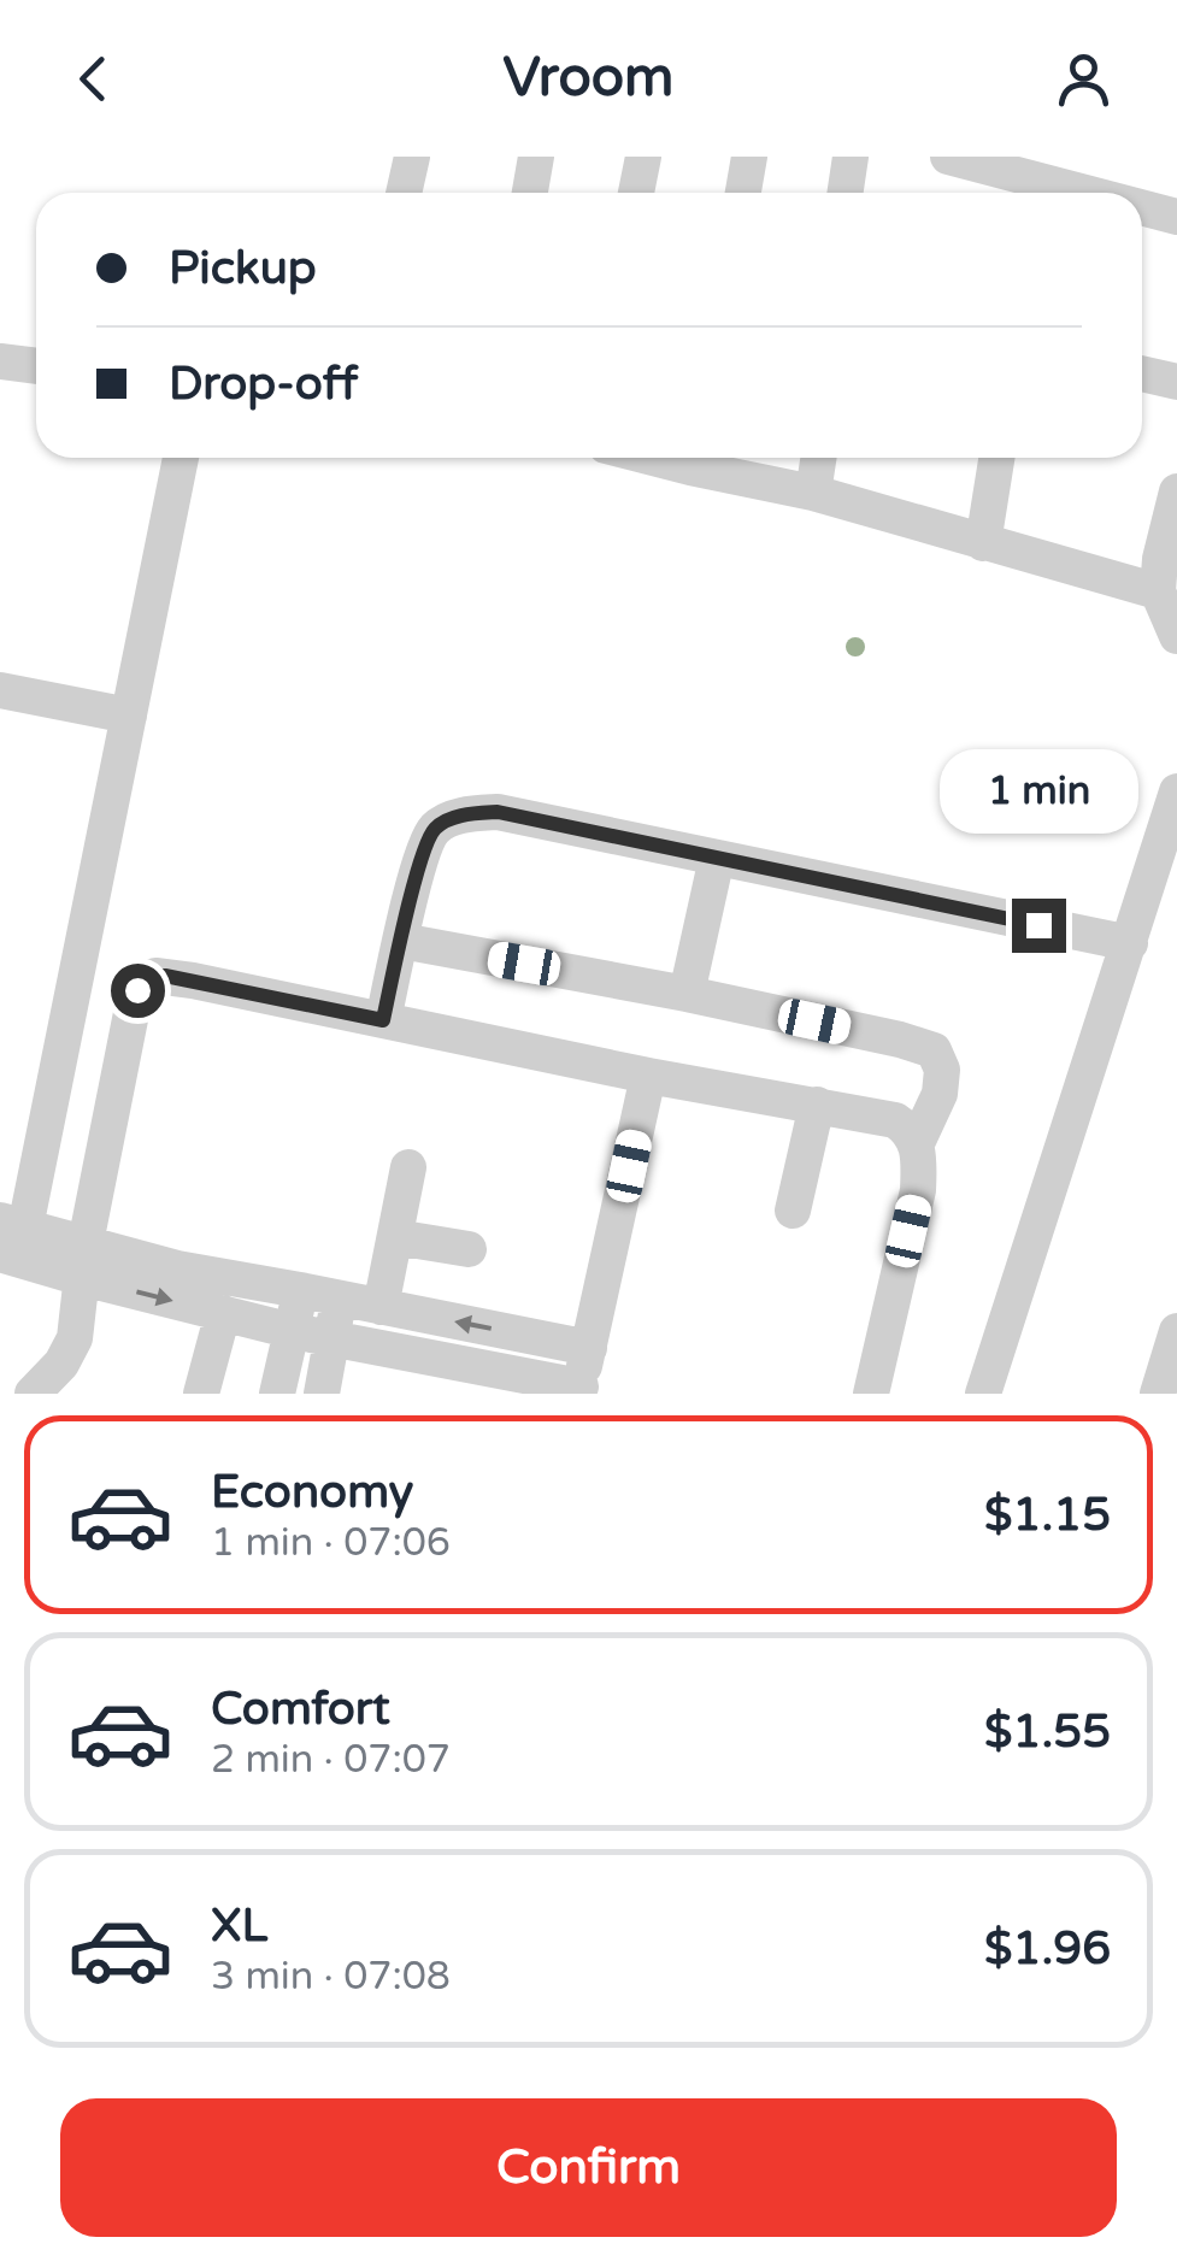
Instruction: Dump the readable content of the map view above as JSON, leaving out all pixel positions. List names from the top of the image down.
{
  "page": {
    "header": "Vroom",
    "banner": ["Pickup", "Drop-off"],
    "bubble": "1 min",
    "list": [
      {
        "name": "Economy",
        "note": "1 min · 07:06",
        "value": "$1.15"
      },
      {
        "name": "Comfort",
        "note": "2 min · 07:07",
        "value": "$1.55"
      },
      {
        "name": "XL",
        "note": "3 min · 07:08",
        "value": "$1.96"
      }
    ],
    "buttons": "Confirm"
  }
}
